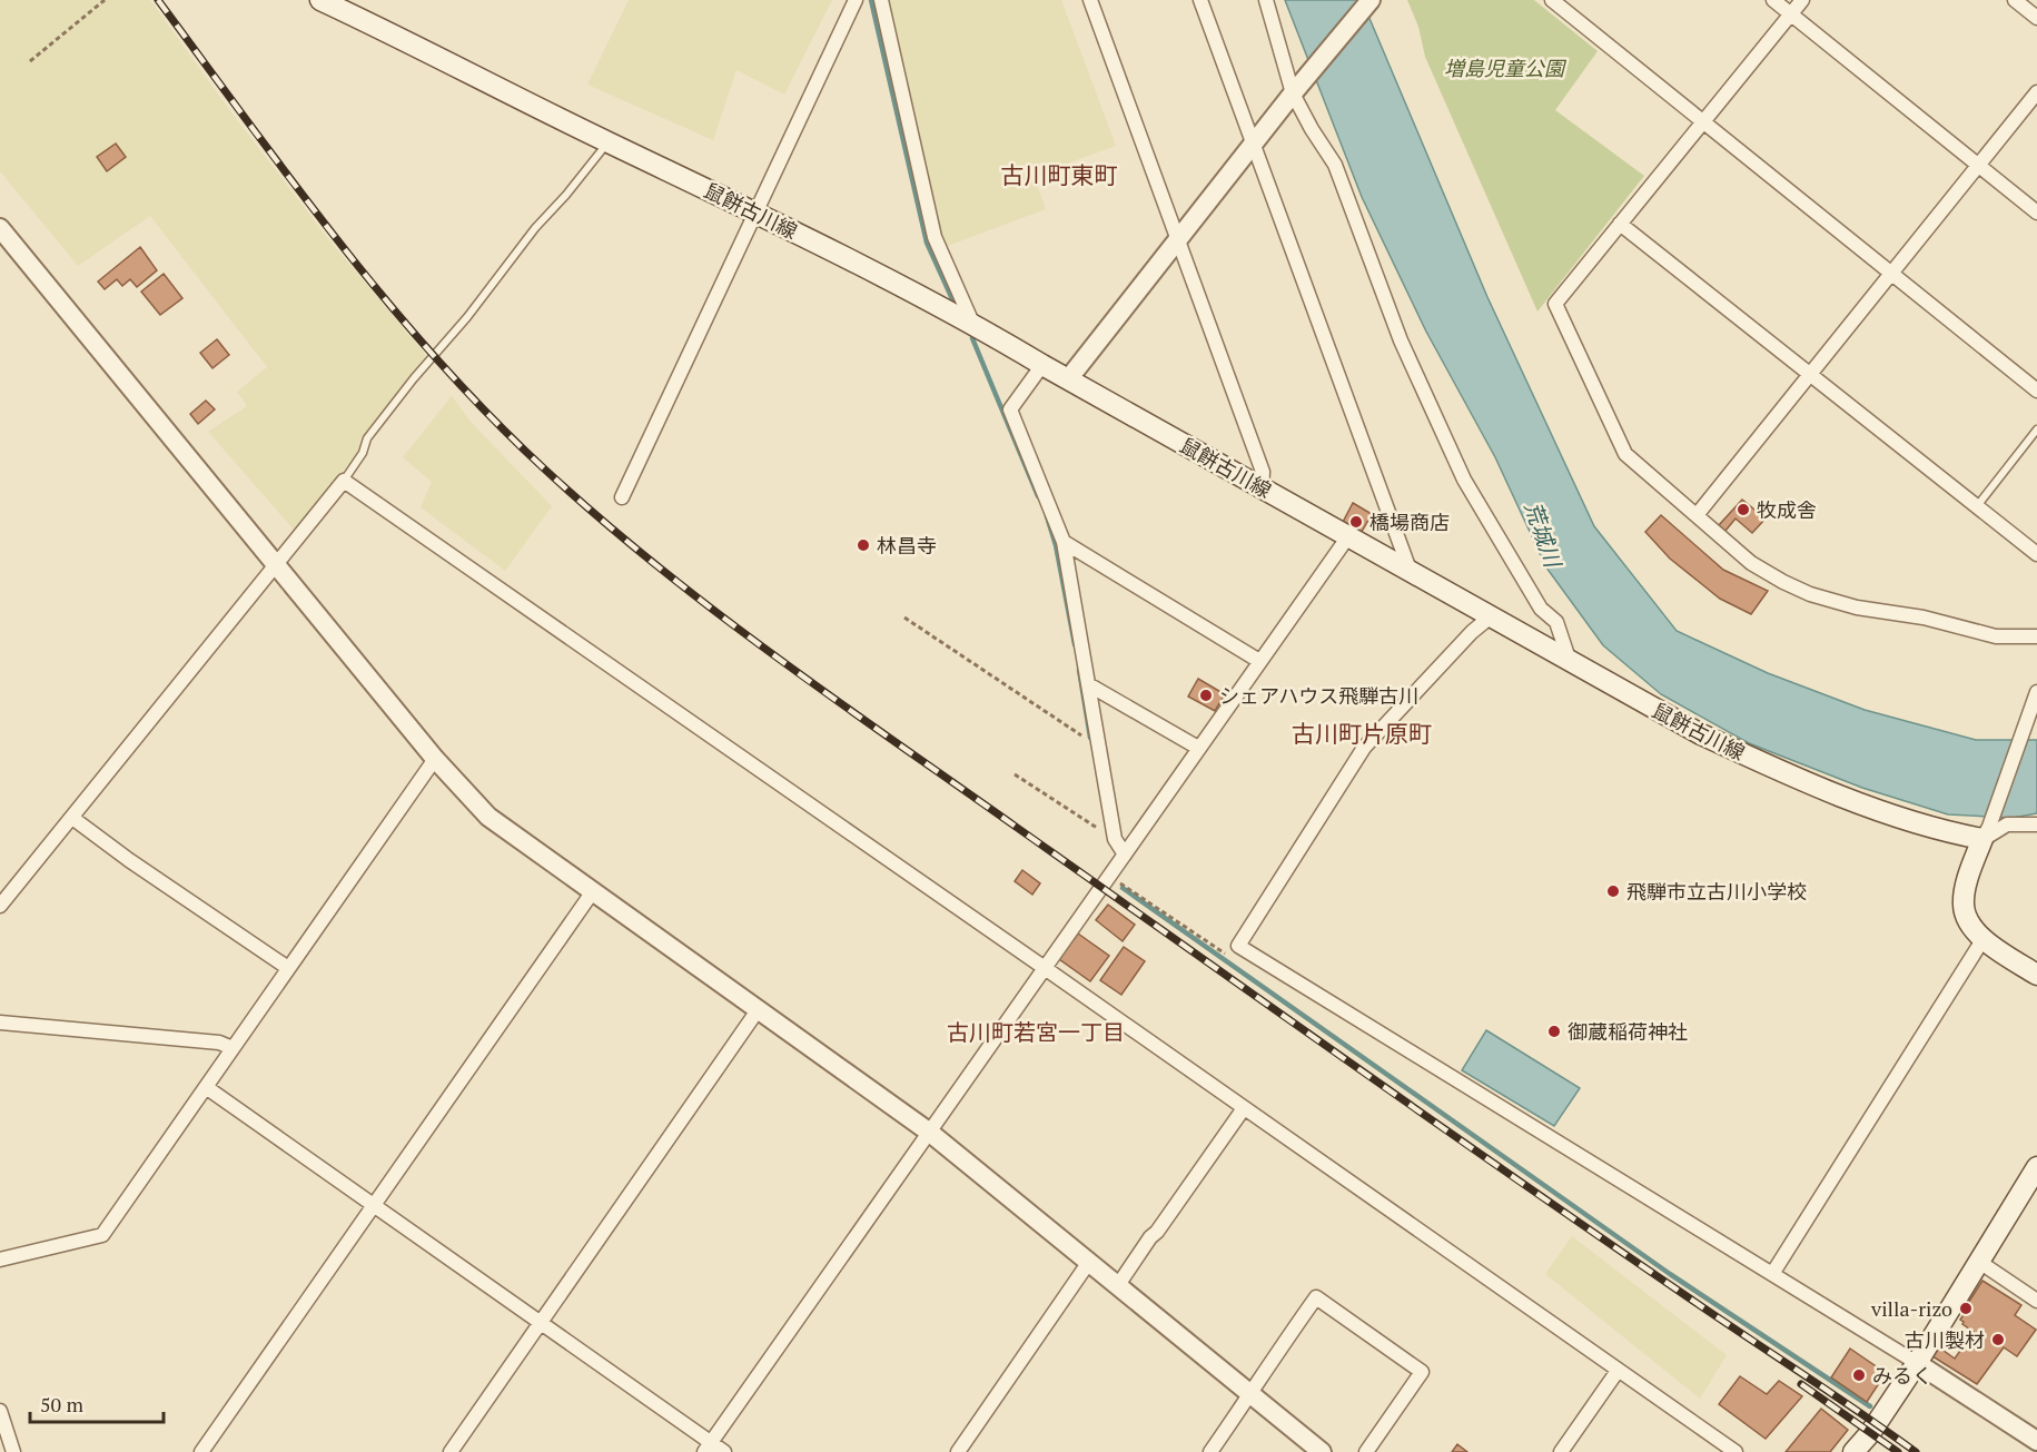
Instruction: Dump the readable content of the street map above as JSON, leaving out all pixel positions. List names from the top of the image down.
{
  "streets": {
    "main road": ["鼠餅古川線"]
  },
  "districts": ["古川町東町", "古川町片原町", "古川町若宮一丁目"],
  "water": ["荒城川"],
  "parks": ["増島児童公園"],
  "places": [
    "牧成舎",
    "橋場商店",
    "林昌寺",
    "シェアハウス飛騨古川",
    "飛騨市立古川小学校",
    "御蔵稲荷神社",
    "villa-rizo",
    "古川製材",
    "みるく"
  ],
  "scale_bar": "50 m"
}
